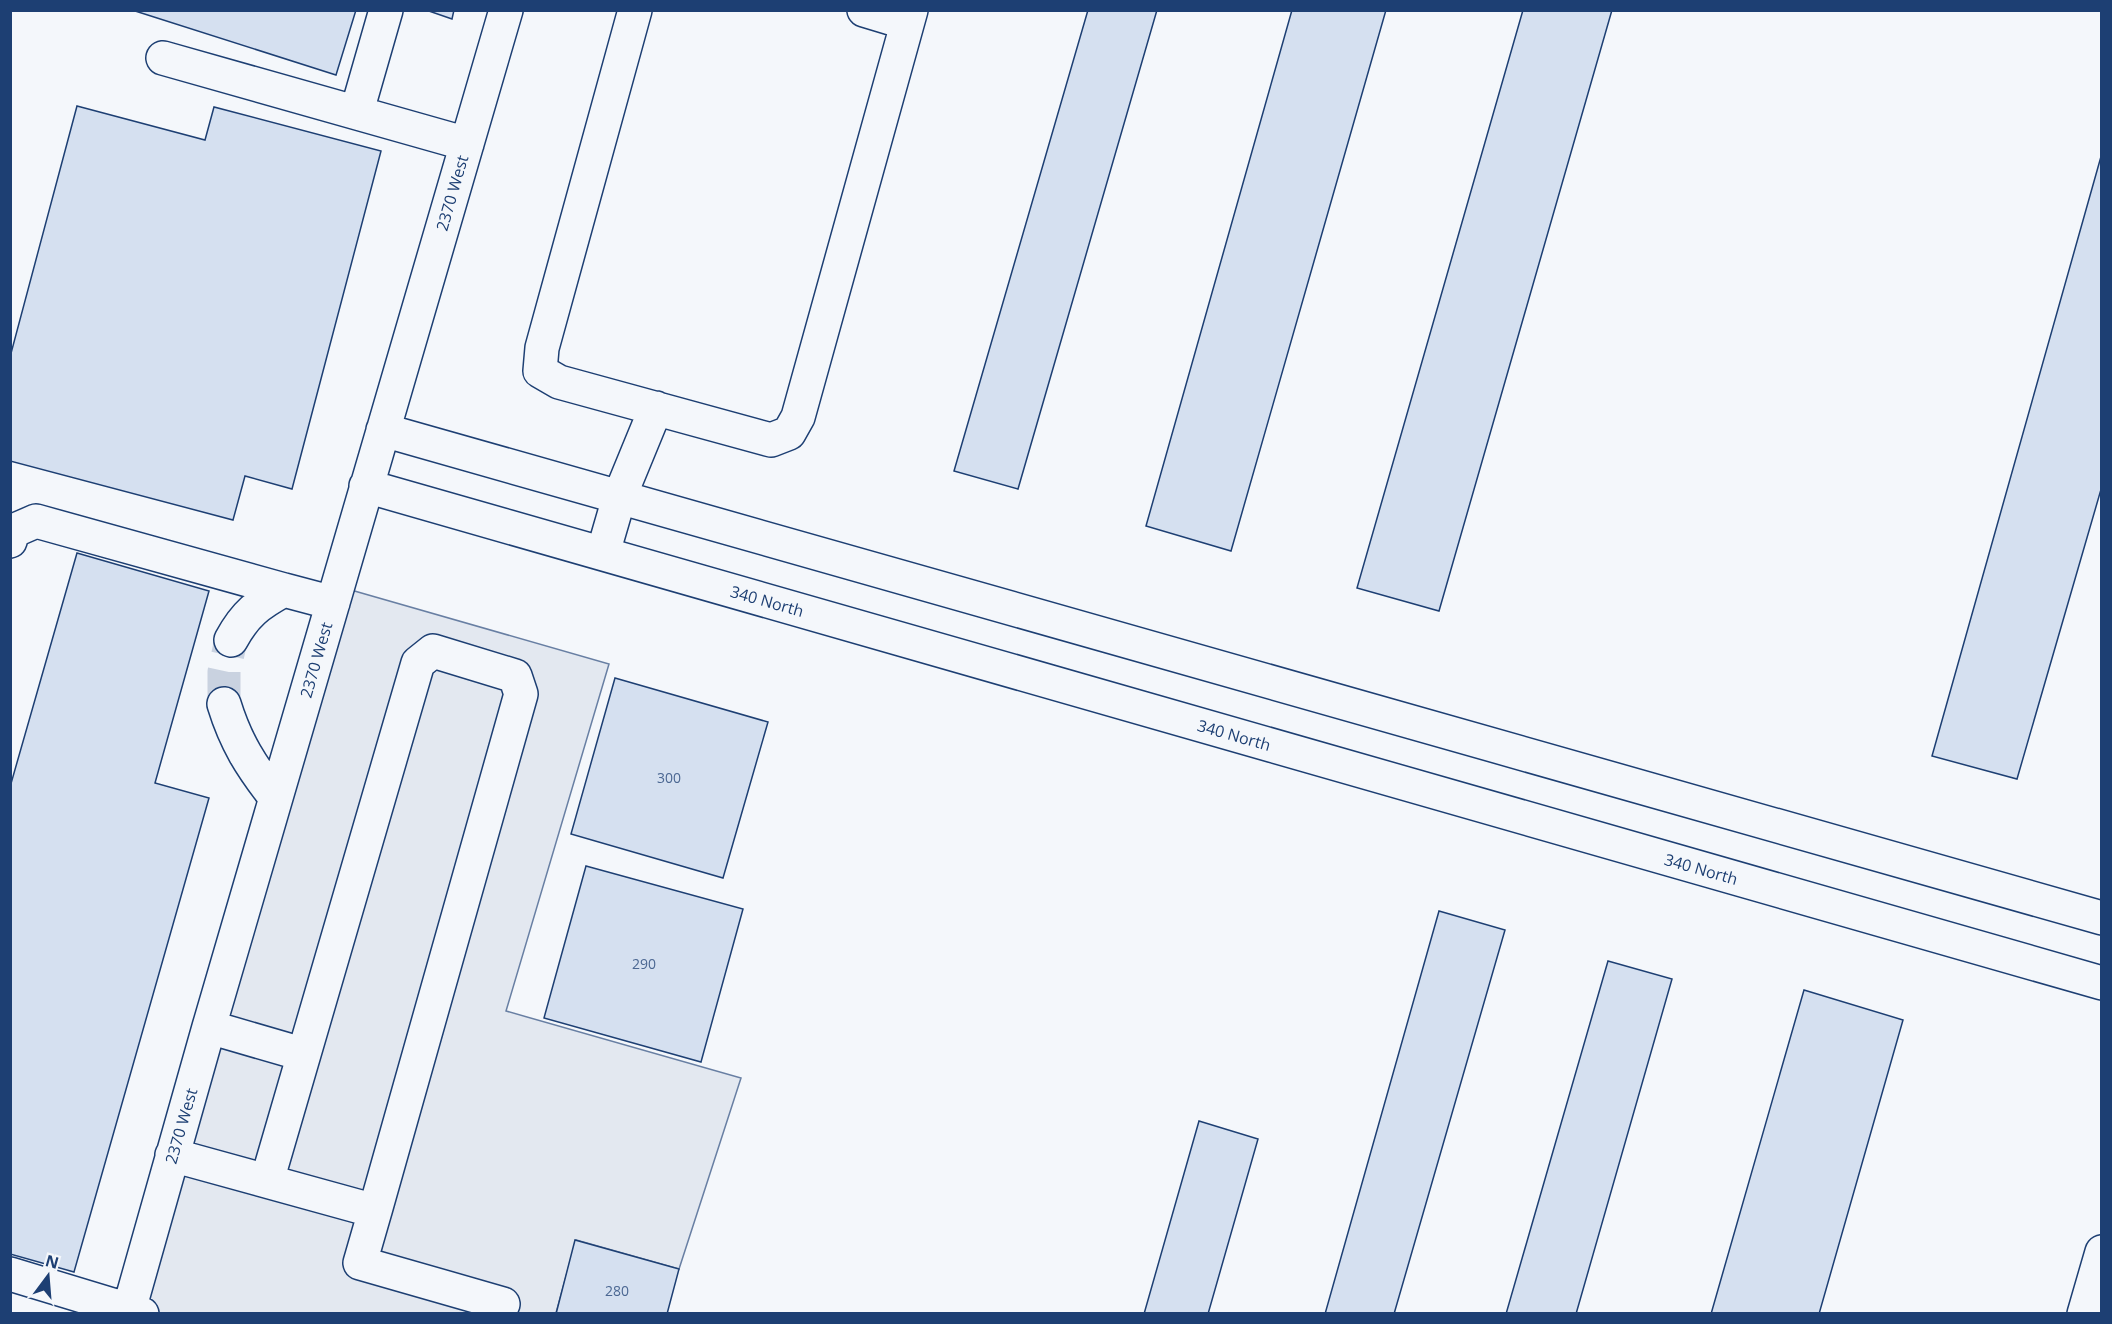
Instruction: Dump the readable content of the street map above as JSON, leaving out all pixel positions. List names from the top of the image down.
{
  "streets": {
    "street": ["2370 West", "340 North"]
  },
  "crossings": [
    ["2370 West", "340 North"]
  ],
  "house_numbers": ["300", "290", "280"],
  "north": "top"
}
